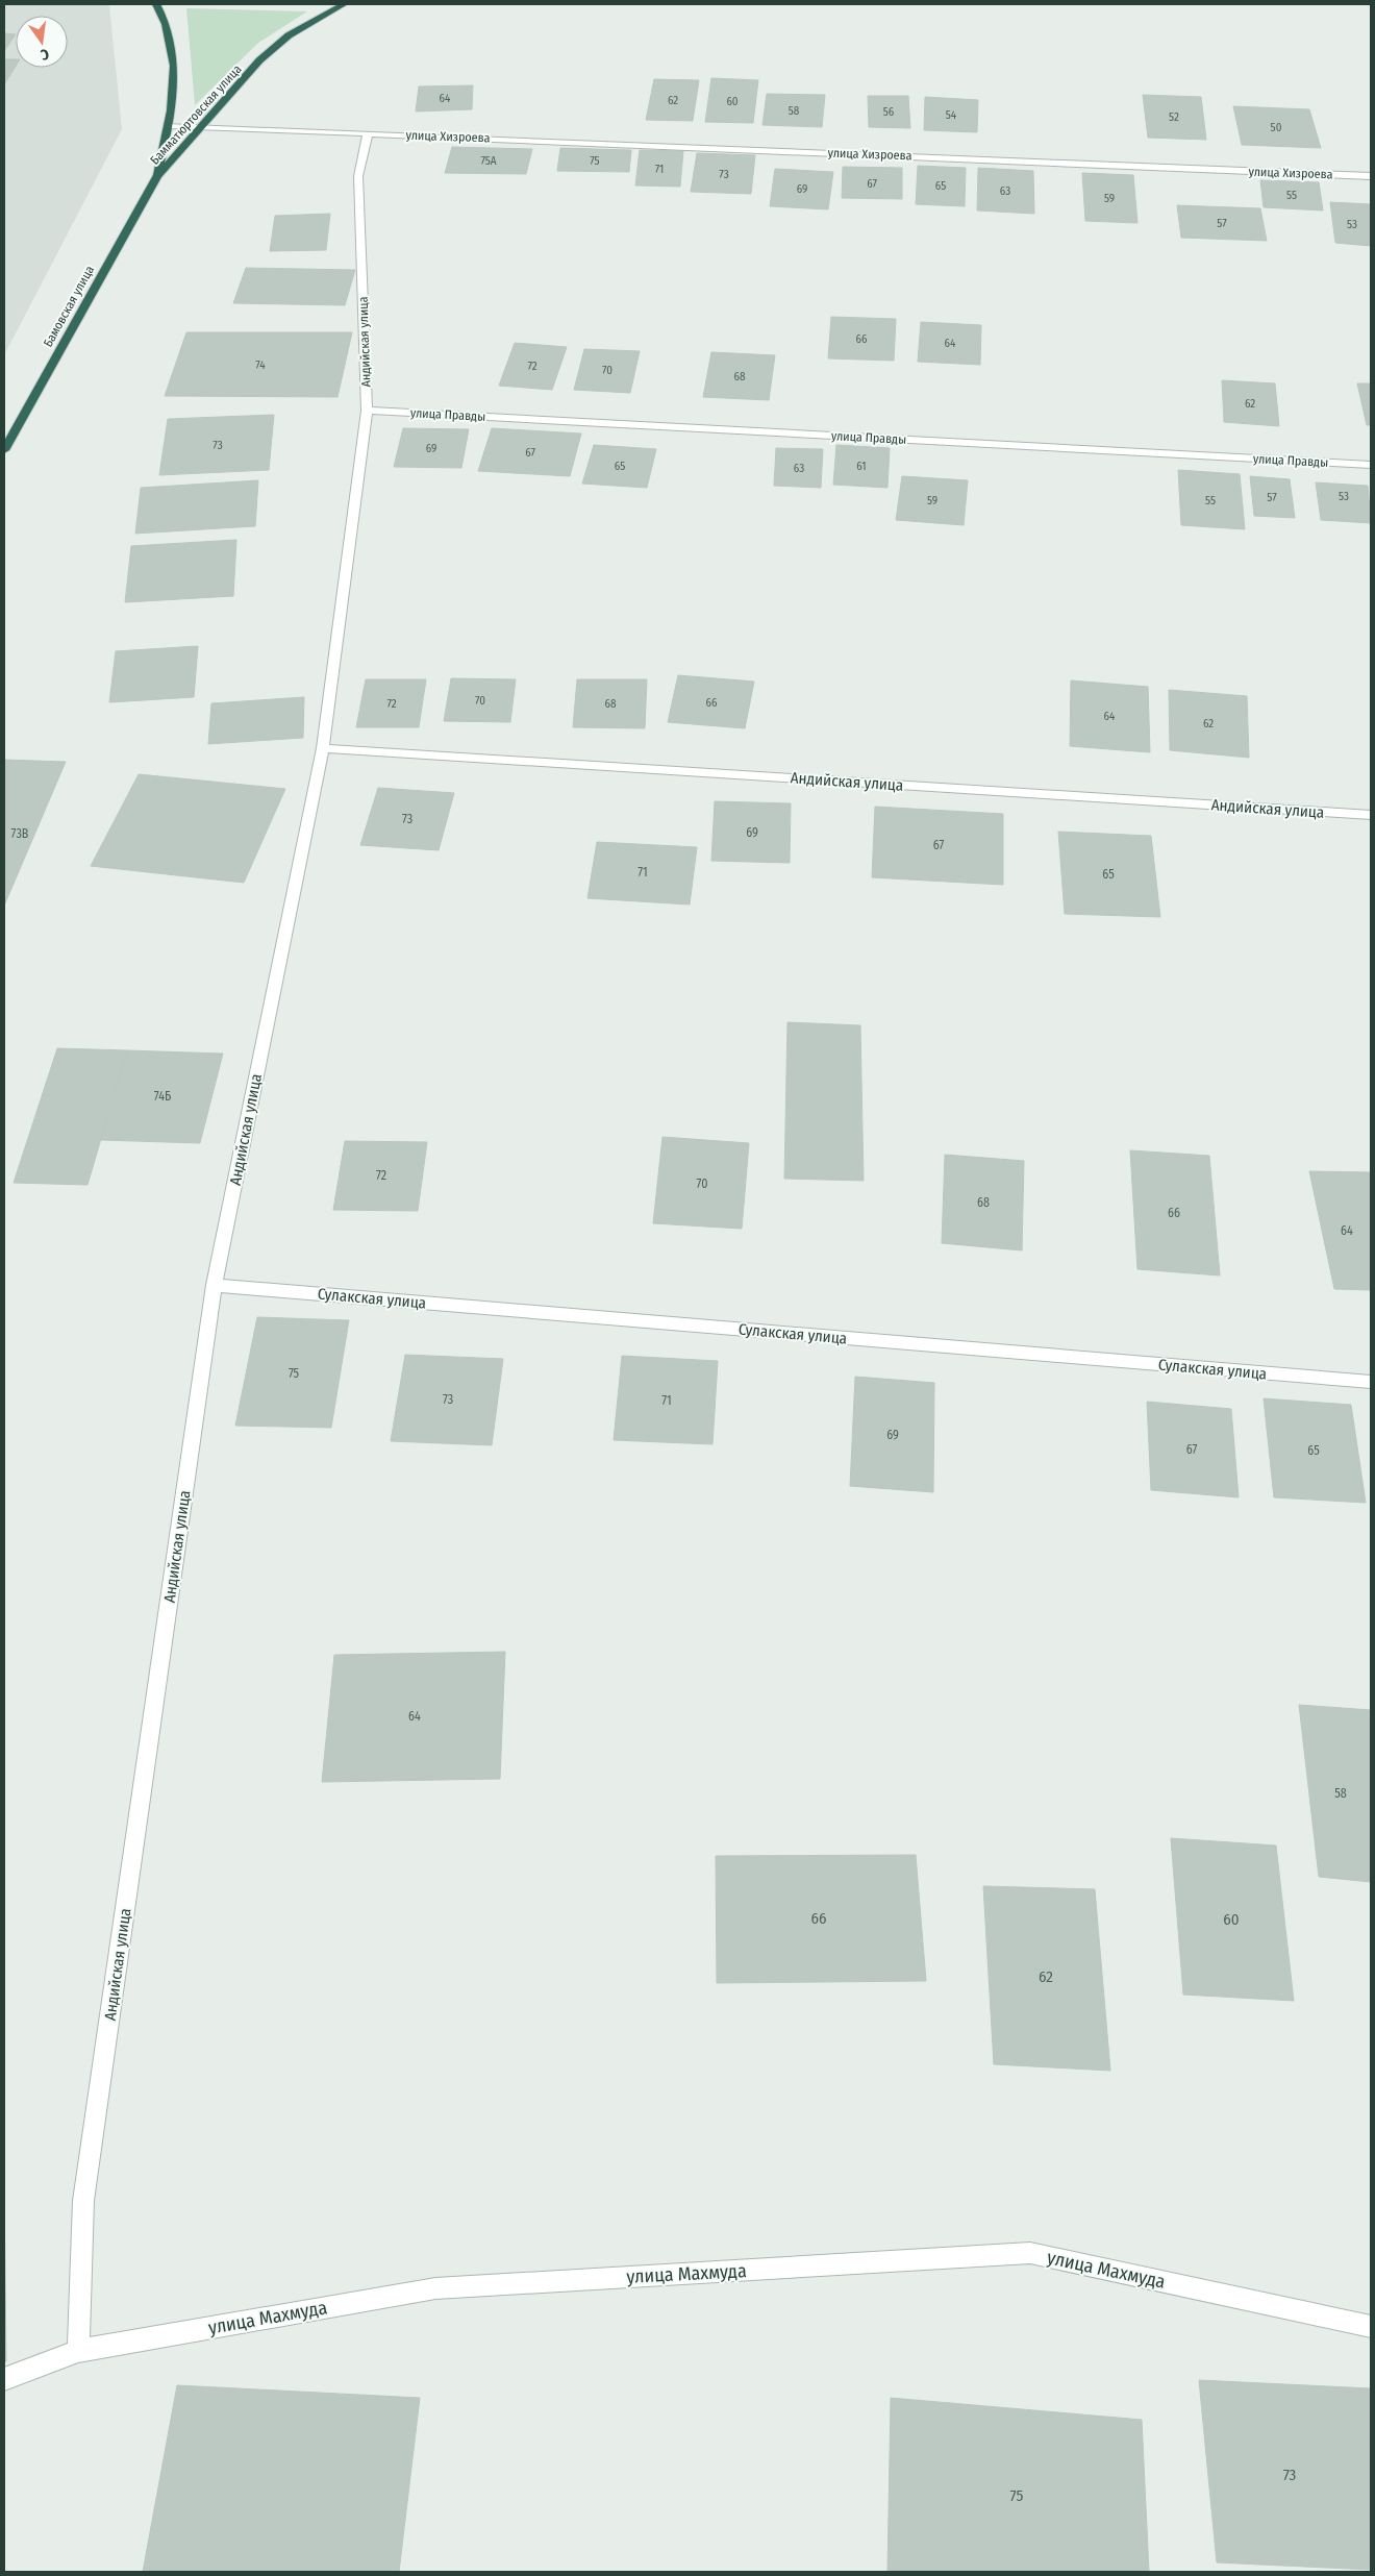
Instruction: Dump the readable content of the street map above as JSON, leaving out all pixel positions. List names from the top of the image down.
{
  "streets": {
    "highway": ["Бамматюртовская улица", "Бамовская улица"],
    "street": [
      "улица Хизроева",
      "Андийская улица",
      "улица Правды",
      "Сулакская улица",
      "улица Махмуда"
    ]
  },
  "crossings": [
    ["Бамматюртовская улица", "Бамовская улица"],
    ["улица Хизроева", "Андийская улица"],
    ["Андийская улица", "улица Правды"],
    ["Андийская улица", "Сулакская улица"],
    ["Андийская улица", "улица Махмуда"]
  ],
  "house_numbers": [
    "64",
    "62",
    "60",
    "58",
    "56",
    "54",
    "52",
    "50",
    "75А",
    "75",
    "71",
    "73",
    "67",
    "65",
    "69",
    "63",
    "55",
    "59",
    "57",
    "53",
    "66",
    "64",
    "74",
    "72",
    "70",
    "68",
    "62",
    "73",
    "69",
    "67",
    "65",
    "61",
    "63",
    "53",
    "57",
    "59",
    "55",
    "70",
    "66",
    "72",
    "68",
    "64",
    "62",
    "73",
    "69",
    "73В",
    "67",
    "71",
    "65",
    "74Б",
    "72",
    "70",
    "68",
    "66",
    "64",
    "75",
    "73",
    "71",
    "69",
    "67",
    "65",
    "64",
    "58",
    "66",
    "60",
    "62",
    "73",
    "75"
  ],
  "north": "bottom"
}
